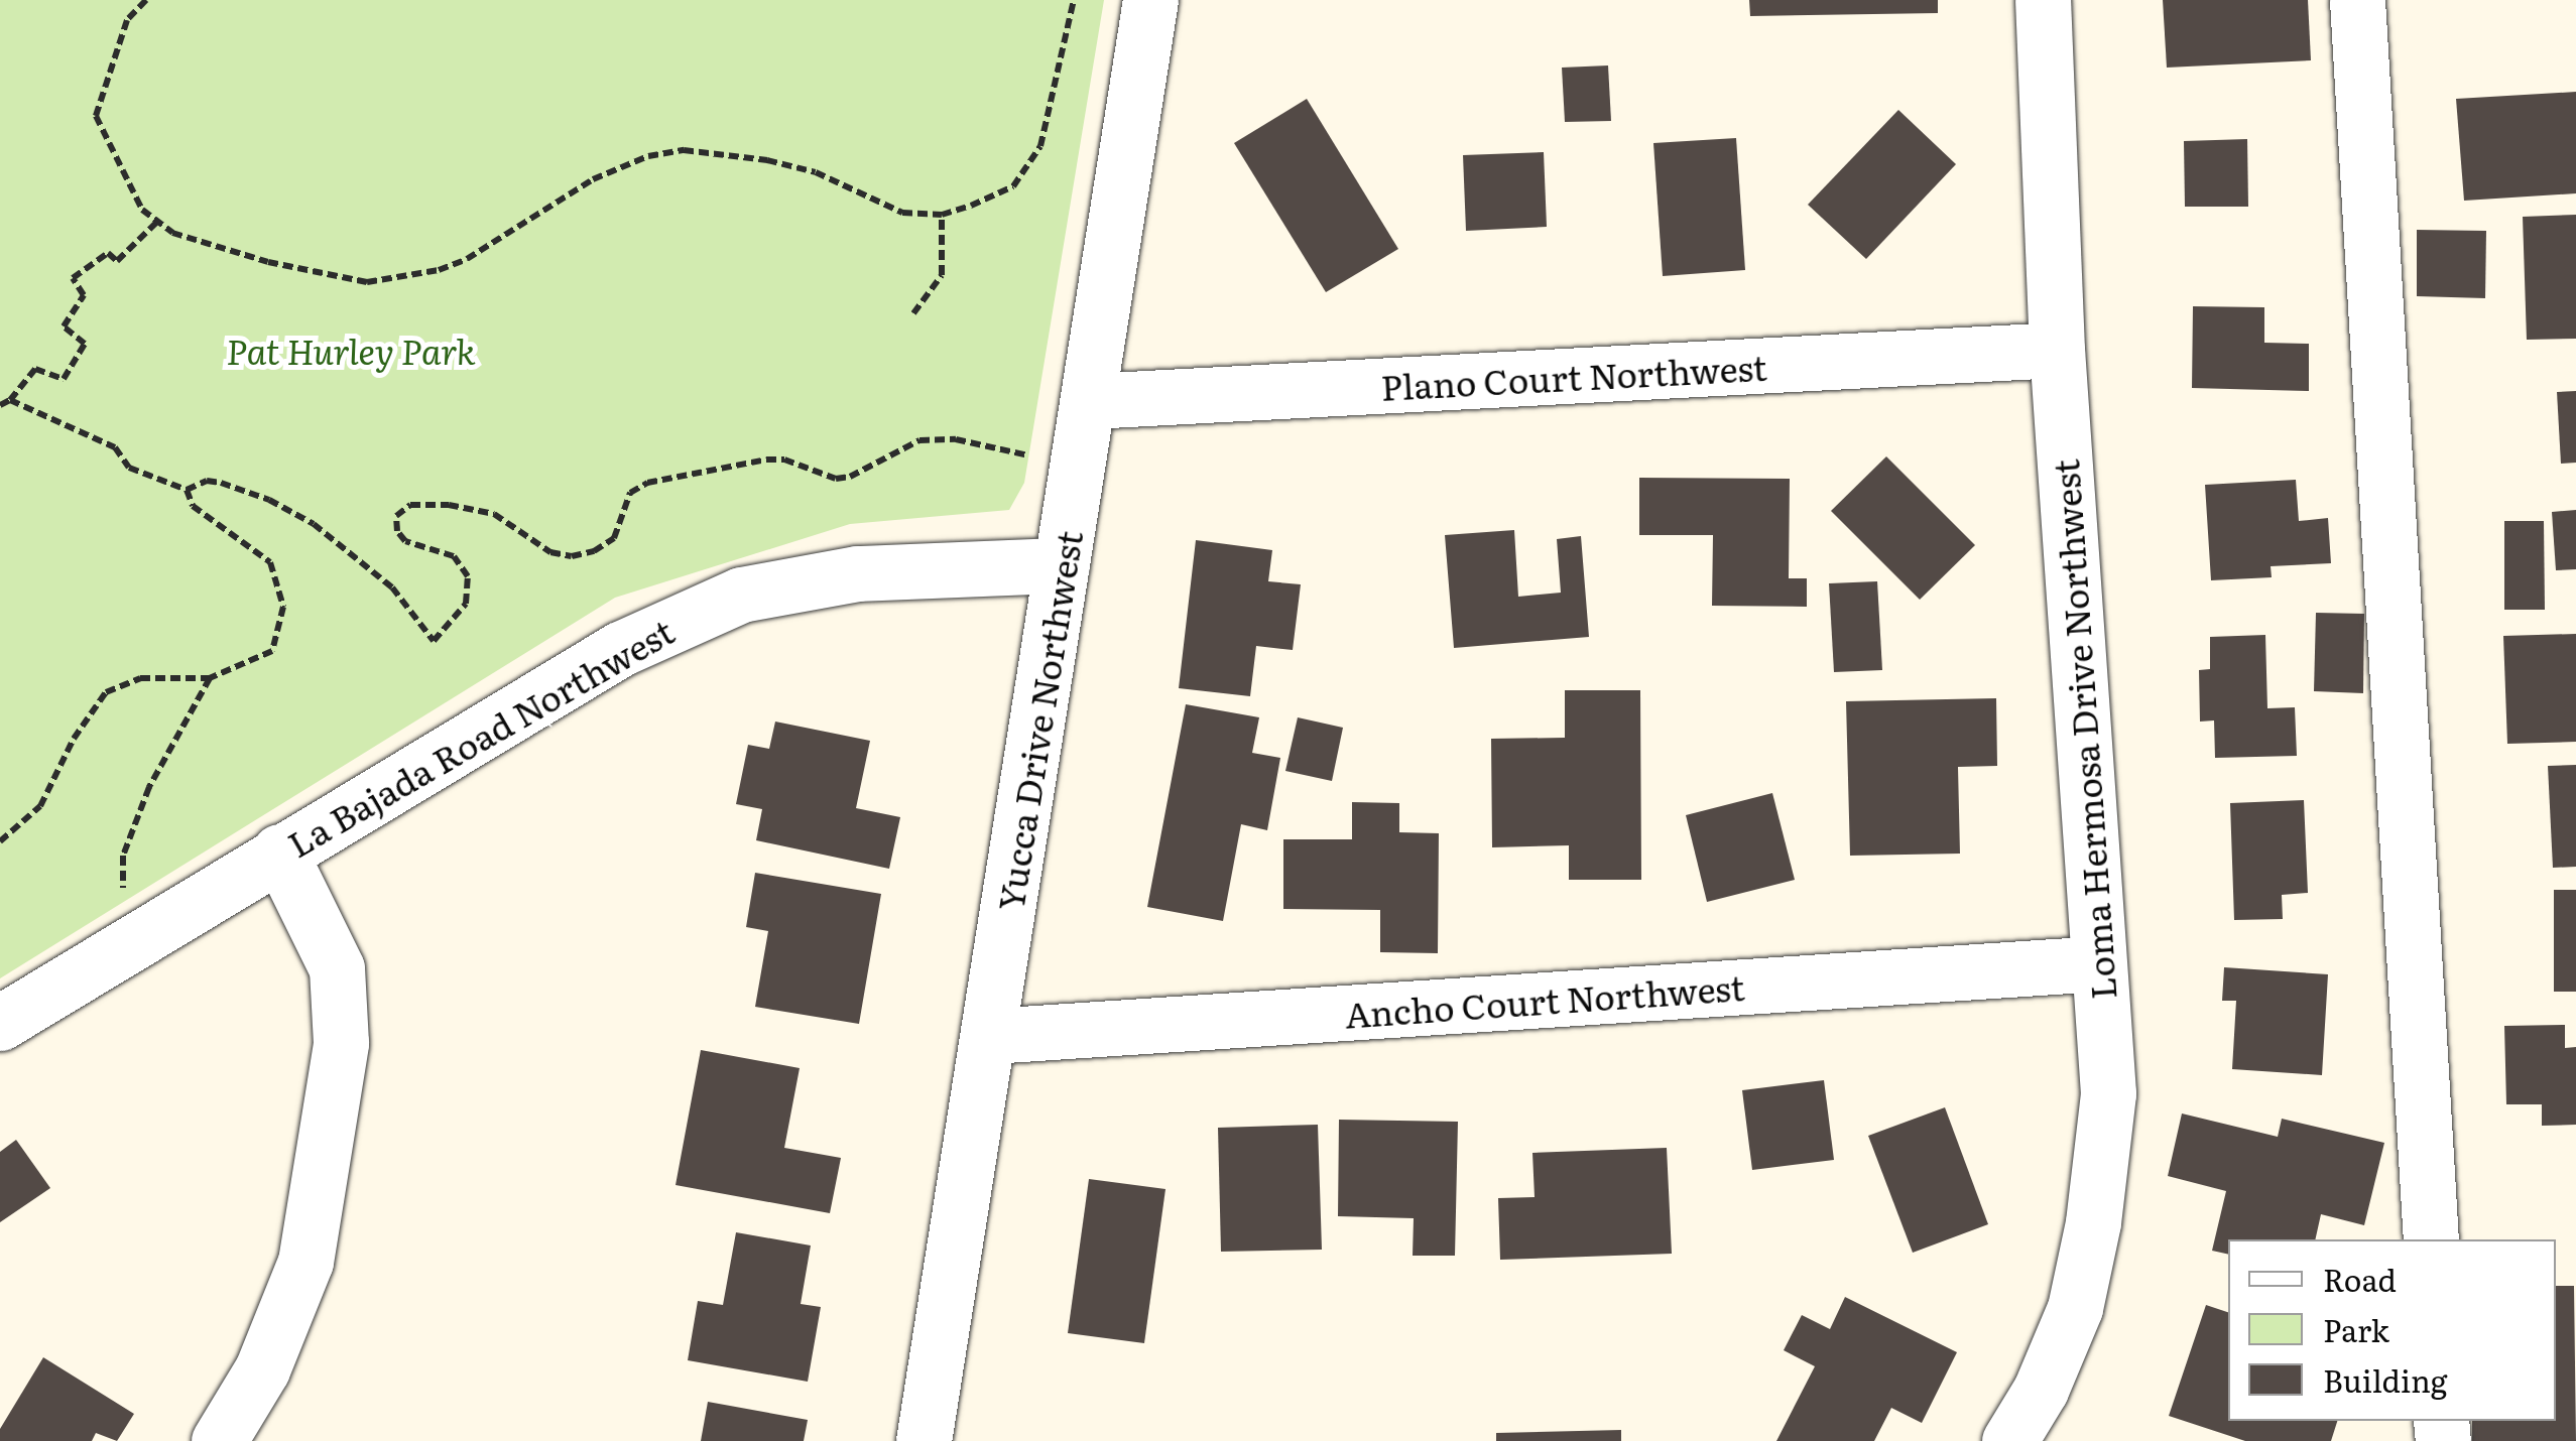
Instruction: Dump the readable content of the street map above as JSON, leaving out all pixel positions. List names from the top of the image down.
{
  "streets": {
    "street": [
      "Plano Court Northwest",
      "Yucca Drive Northwest",
      "Loma Hermosa Drive Northwest",
      "La Bajada Road Northwest",
      "Ancho Court Northwest"
    ]
  },
  "crossings": [
    ["Plano Court Northwest", "Yucca Drive Northwest"],
    ["Plano Court Northwest", "Loma Hermosa Drive Northwest"],
    ["Yucca Drive Northwest", "La Bajada Road Northwest"],
    ["Yucca Drive Northwest", "Ancho Court Northwest"],
    ["Loma Hermosa Drive Northwest", "Ancho Court Northwest"]
  ],
  "parks": ["Pat Hurley Park"],
  "legend": ["Road", "Park", "Building"]
}
